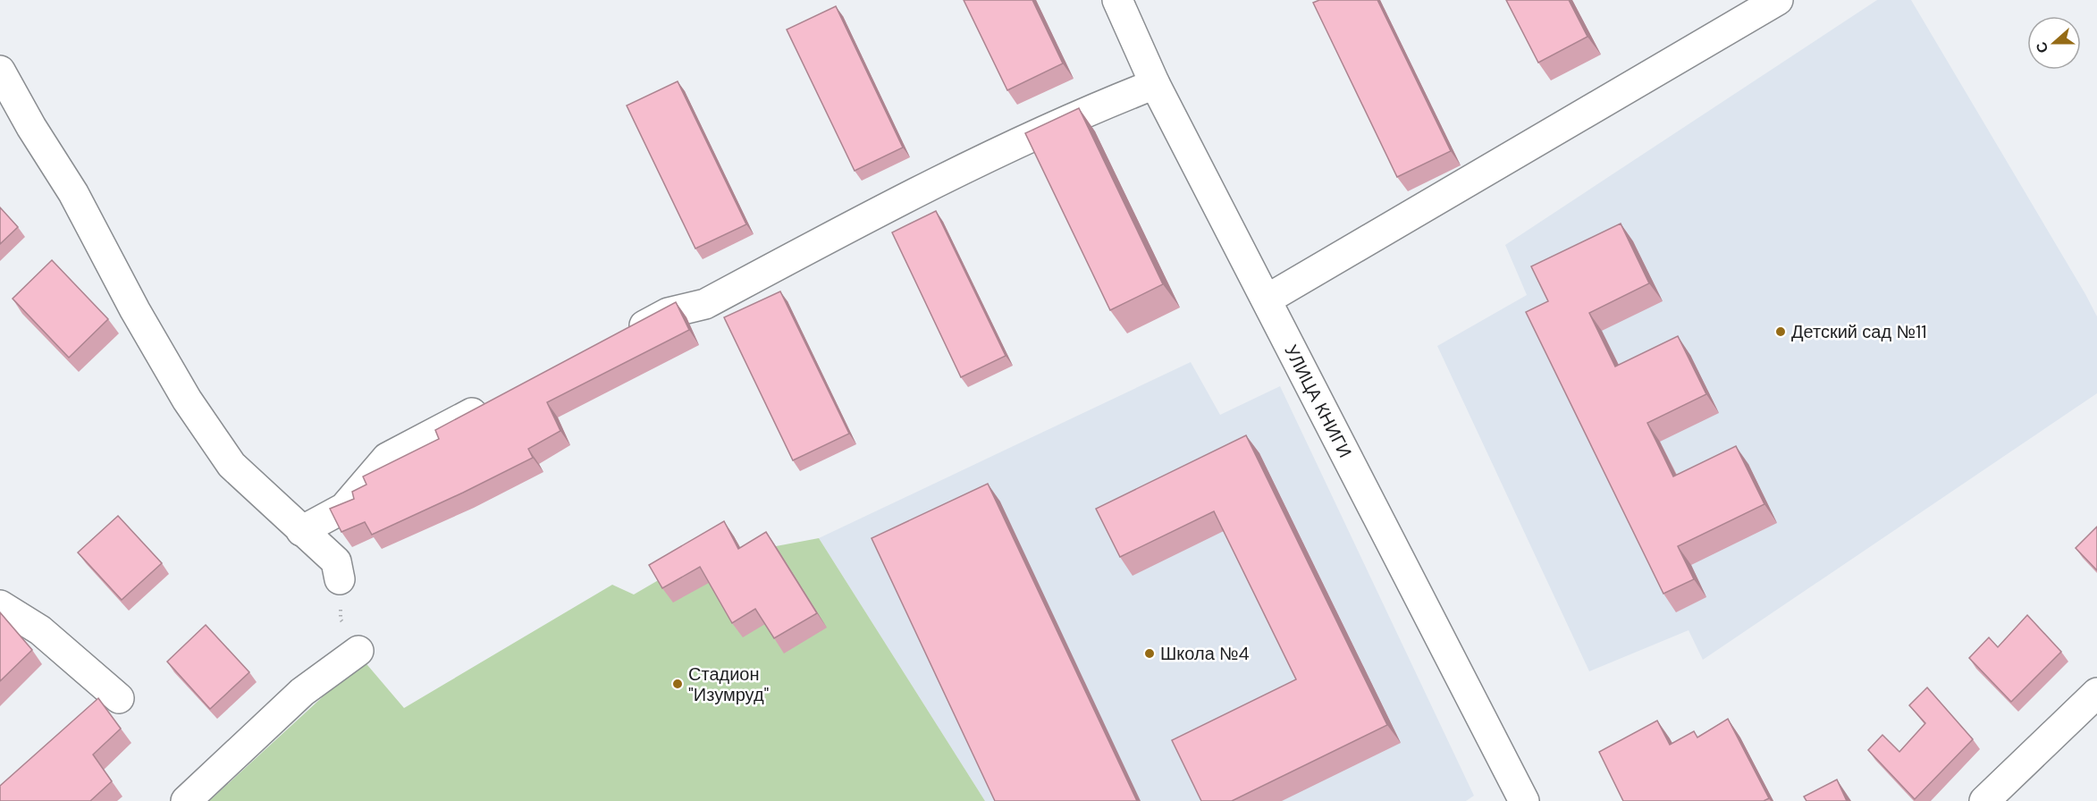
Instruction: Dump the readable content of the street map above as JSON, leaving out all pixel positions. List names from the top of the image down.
{
  "streets": {
    "street": ["УЛИЦА КНИГИ"]
  },
  "places": ["Детский сад №11", "Школа №4", "Стадион \"Изумруд\""],
  "north": "left"
}
